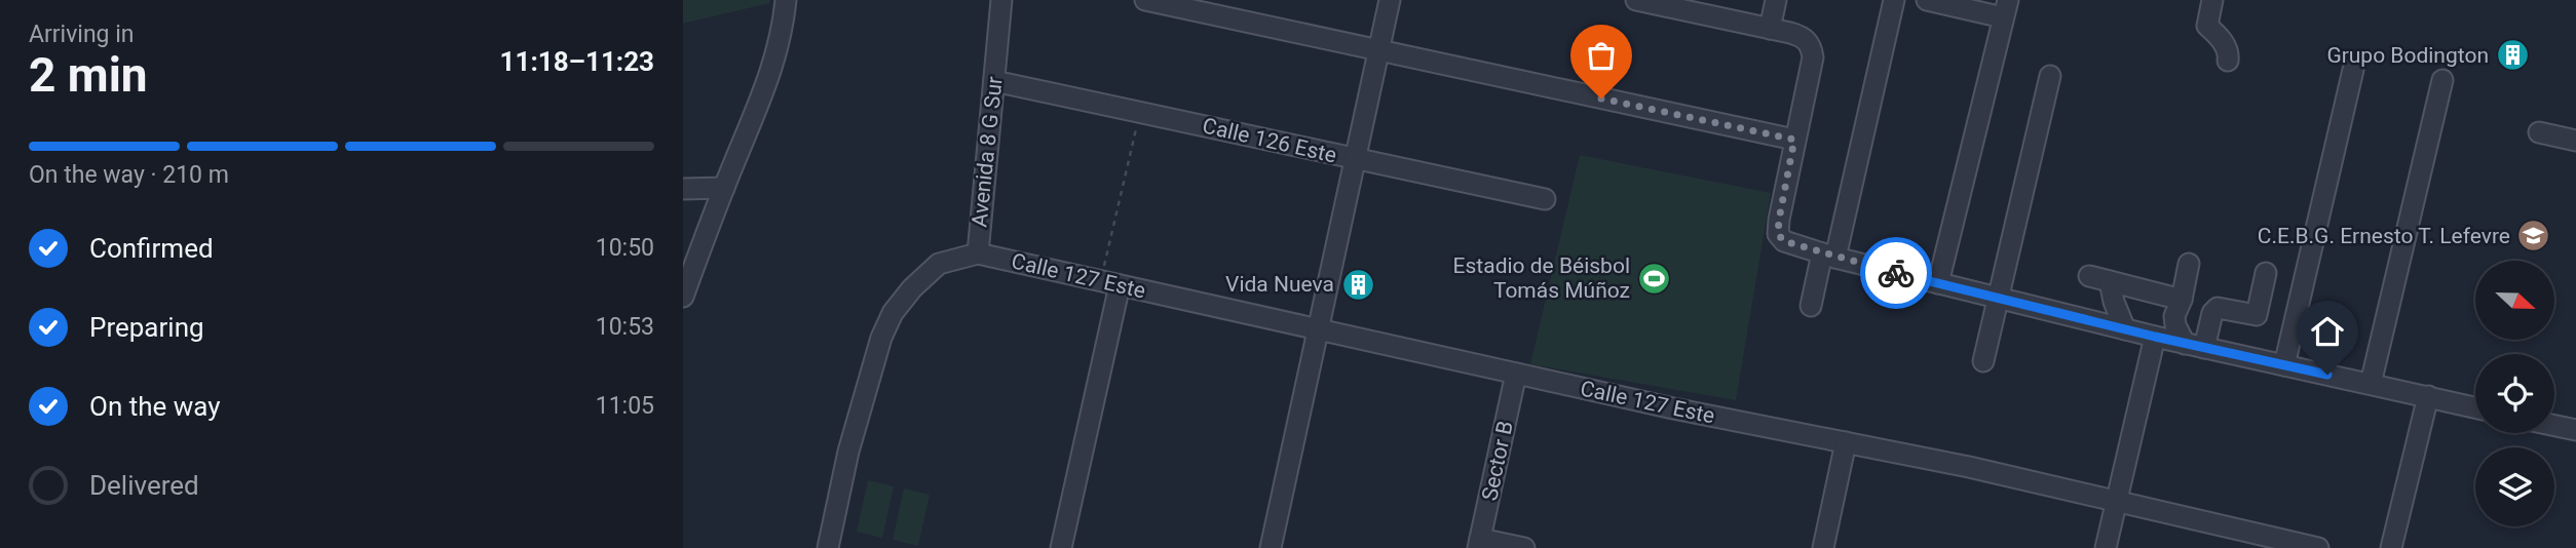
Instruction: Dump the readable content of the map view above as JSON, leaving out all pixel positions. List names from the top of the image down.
{
  "streets": {
    "street": [
      "Calle 126 Este",
      "Avenida 8 G Sur",
      "Calle 127 Este",
      "Sector B"
    ]
  },
  "crossings": [
    ["Calle 126 Este", "Avenida 8 G Sur"],
    ["Avenida 8 G Sur", "Calle 127 Este"],
    ["Calle 127 Este", "Sector B"]
  ],
  "places": {
    "building": ["Grupo Bodington", "Vida Nueva"],
    "school or university": ["C.E.B.G. Ernesto T. Lefevre"],
    "sports": ["Estadio de Béisbol Tomás Múñoz"]
  },
  "north": "right",
  "page": {
    "heading": ["2 min", "Arriving in", "11:18–11:23"],
    "bar": "On the way · 210 m",
    "list": [
      ["Confirmed", "10:50"],
      ["Preparing", "10:53"],
      ["On the way", "11:05"],
      "Delivered"
    ]
  }
}
